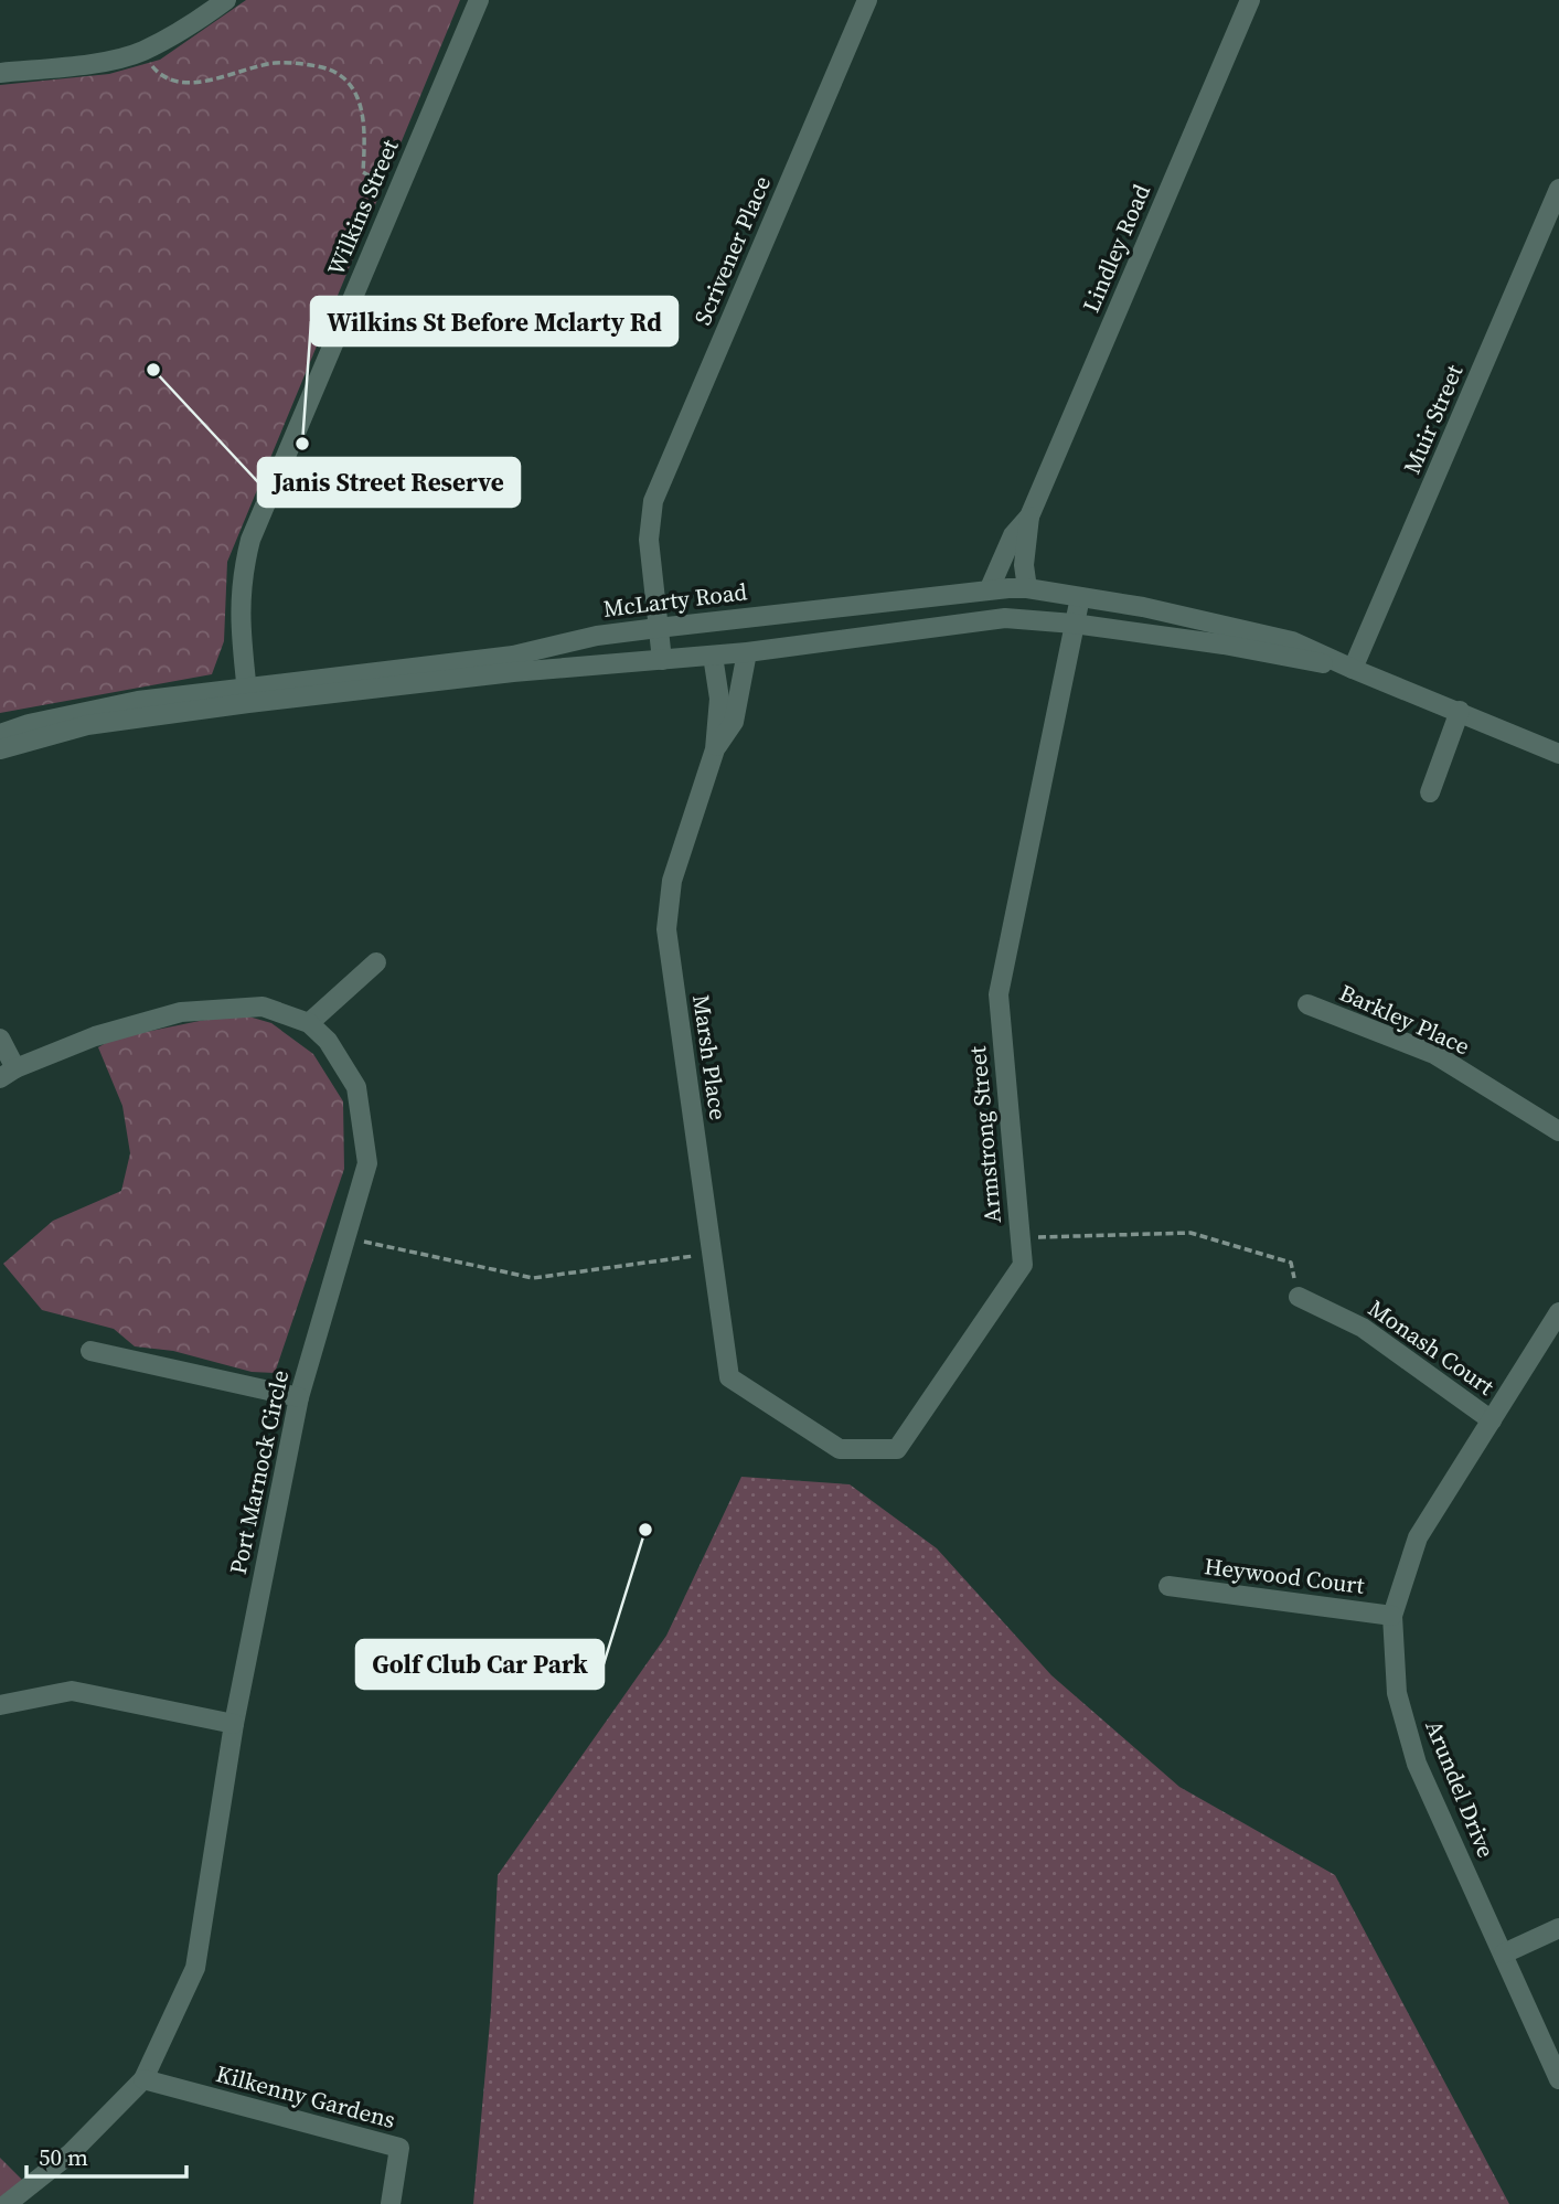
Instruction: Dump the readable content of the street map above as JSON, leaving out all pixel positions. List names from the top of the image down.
{
  "streets": {
    "street": [
      "Wilkins Street",
      "Lindley Road",
      "Scrivener Place",
      "Muir Street",
      "McLarty Road",
      "Barkley Place",
      "Marsh Place",
      "Armstrong Street",
      "Monash Court",
      "Port Marnock Circle",
      "Heywood Court",
      "Arundel Drive",
      "Kilkenny Gardens"
    ]
  },
  "crossings": [
    ["Wilkins Street", "McLarty Road"],
    ["Lindley Road", "McLarty Road"],
    ["Scrivener Place", "McLarty Road"],
    ["Muir Street", "McLarty Road"],
    ["McLarty Road", "Marsh Place"],
    ["McLarty Road", "Armstrong Street"],
    ["Marsh Place", "Armstrong Street"],
    ["Monash Court", "Arundel Drive"],
    ["Port Marnock Circle", "Kilkenny Gardens"],
    ["Heywood Court", "Arundel Drive"]
  ],
  "places": ["Janis Street Reserve", "Wilkins St Before Mclarty Rd", "Golf Club Car Park"],
  "scale_bar": "50 m"
}
